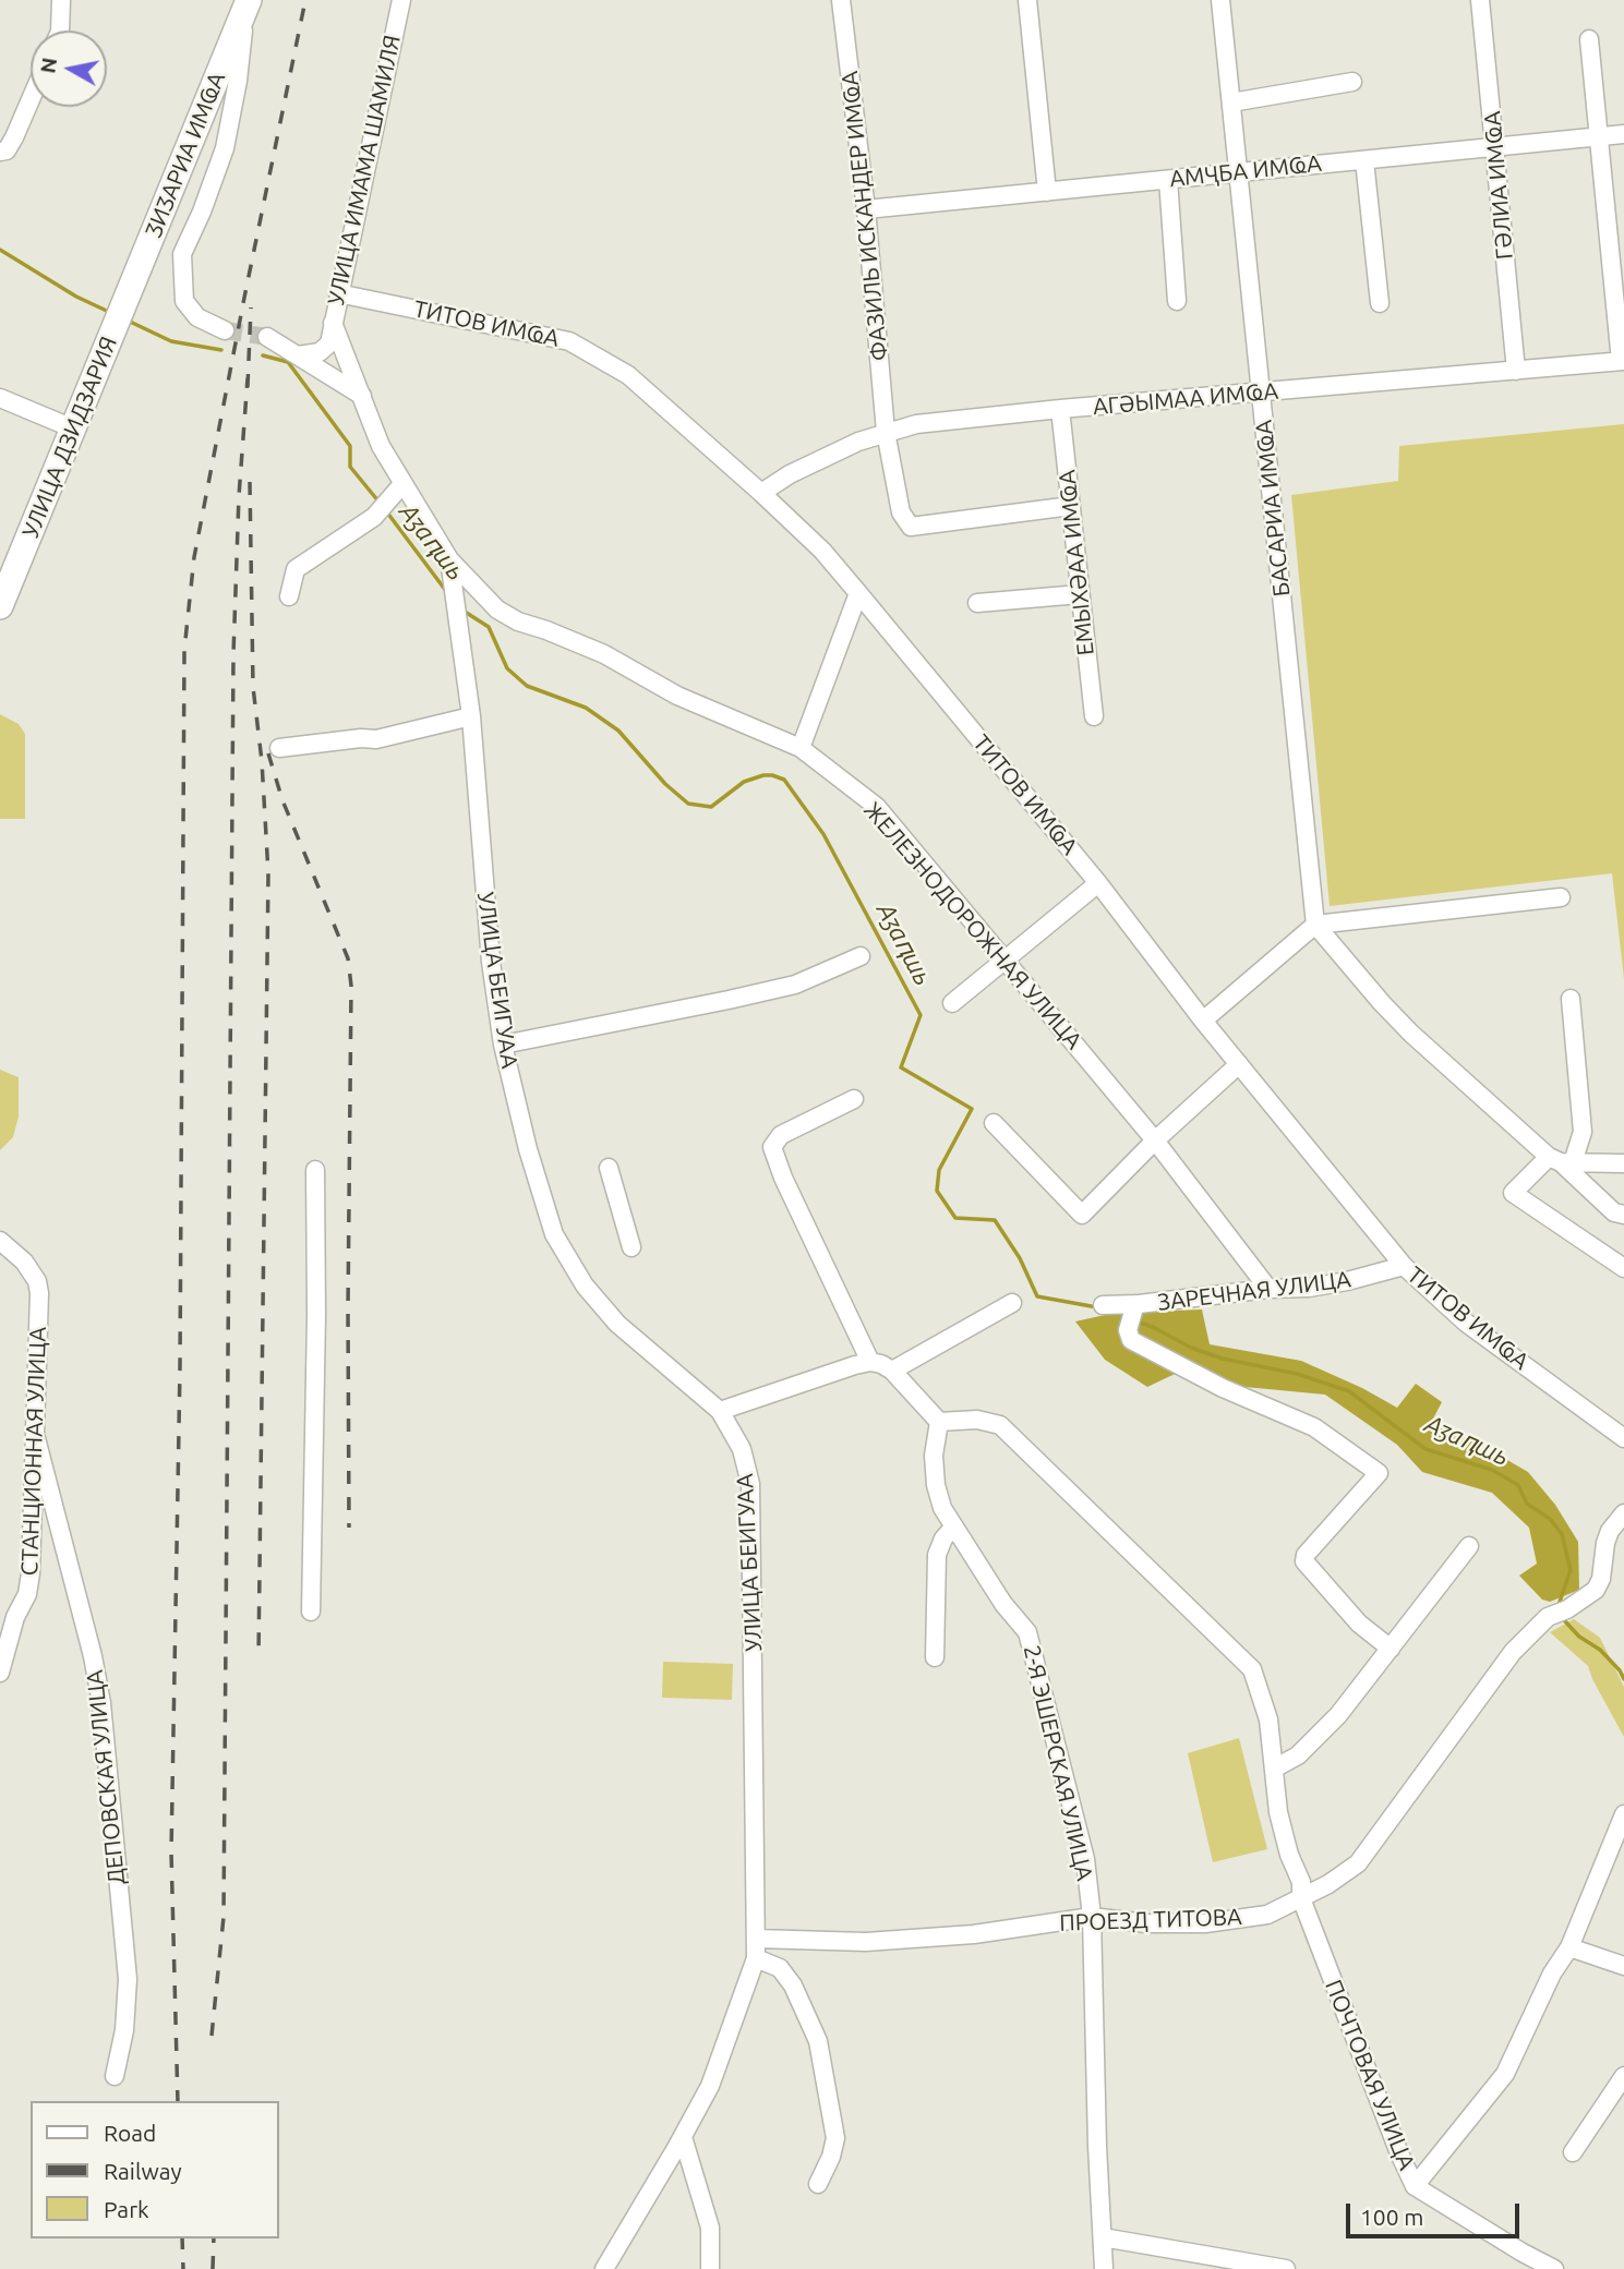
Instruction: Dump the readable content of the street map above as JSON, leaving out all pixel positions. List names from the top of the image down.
{
  "streets": {
    "highway": ["ӠИӠАРИА ИМҨА", "УЛИЦА ДЗИДЗАРИЯ"],
    "street": [
      "УЛИЦА ИМАМА ШАМИЛЯ",
      "АМҶБА ИМҨА",
      "ГӘЛИА ИМҨА",
      "ФАЗИЛЬ ИСКАНДЕР ИМҨА",
      "ТИТОВ ИМҨА",
      "АГӘЫМАА ИМҨА",
      "БАСАРИА ИМҨА",
      "ЕМЫХӘАА ИМҨА",
      "ЖЕЛЕЗНОДОРОЖНАЯ УЛИЦА",
      "УЛИЦА БЕИГУАА",
      "ЗАРЕЧНАЯ УЛИЦА",
      "СТАНЦИОННАЯ УЛИЦА",
      "2-Я ЭШЕРСКАЯ УЛИЦА",
      "ДЕПОВСКАЯ УЛИЦА",
      "ПРОЕЗД ТИТОВА",
      "ПОЧТОВАЯ УЛИЦА"
    ]
  },
  "crossings": [
    ["ӠИӠАРИА ИМҨА", "УЛИЦА ДЗИДЗАРИЯ"],
    ["УЛИЦА ИМАМА ШАМИЛЯ", "ТИТОВ ИМҨА"],
    ["УЛИЦА ИМАМА ШАМИЛЯ", "ЖЕЛЕЗНОДОРОЖНАЯ УЛИЦА"],
    ["УЛИЦА ИМАМА ШАМИЛЯ", "УЛИЦА БЕИГУАА"],
    ["АМҶБА ИМҨА", "ГӘЛИА ИМҨА"],
    ["АМҶБА ИМҨА", "ФАЗИЛЬ ИСКАНДЕР ИМҨА"],
    ["АМҶБА ИМҨА", "БАСАРИА ИМҨА"],
    ["ГӘЛИА ИМҨА", "АГӘЫМАА ИМҨА"],
    ["ФАЗИЛЬ ИСКАНДЕР ИМҨА", "АГӘЫМАА ИМҨА"],
    ["ФАЗИЛЬ ИСКАНДЕР ИМҨА", "ЕМЫХӘАА ИМҨА"],
    ["ТИТОВ ИМҨА", "АГӘЫМАА ИМҨА"],
    ["ТИТОВ ИМҨА", "ЗАРЕЧНАЯ УЛИЦА"],
    ["АГӘЫМАА ИМҨА", "БАСАРИА ИМҨА"],
    ["АГӘЫМАА ИМҨА", "ЕМЫХӘАА ИМҨА"],
    ["ЖЕЛЕЗНОДОРОЖНАЯ УЛИЦА", "ЗАРЕЧНАЯ УЛИЦА"],
    ["УЛИЦА БЕИГУАА", "ПРОЕЗД ТИТОВА"],
    ["СТАНЦИОННАЯ УЛИЦА", "ДЕПОВСКАЯ УЛИЦА"],
    ["2-Я ЭШЕРСКАЯ УЛИЦА", "ПРОЕЗД ТИТОВА"],
    ["2-Я ЭШЕРСКАЯ УЛИЦА", "ПОЧТОВАЯ УЛИЦА"],
    ["ПРОЕЗД ТИТОВА", "ПОЧТОВАЯ УЛИЦА"]
  ],
  "water": ["Аӡаԥшь"],
  "legend": ["Road", "Railway", "Park"],
  "scale_bar": "100 m",
  "north": "left"
}
